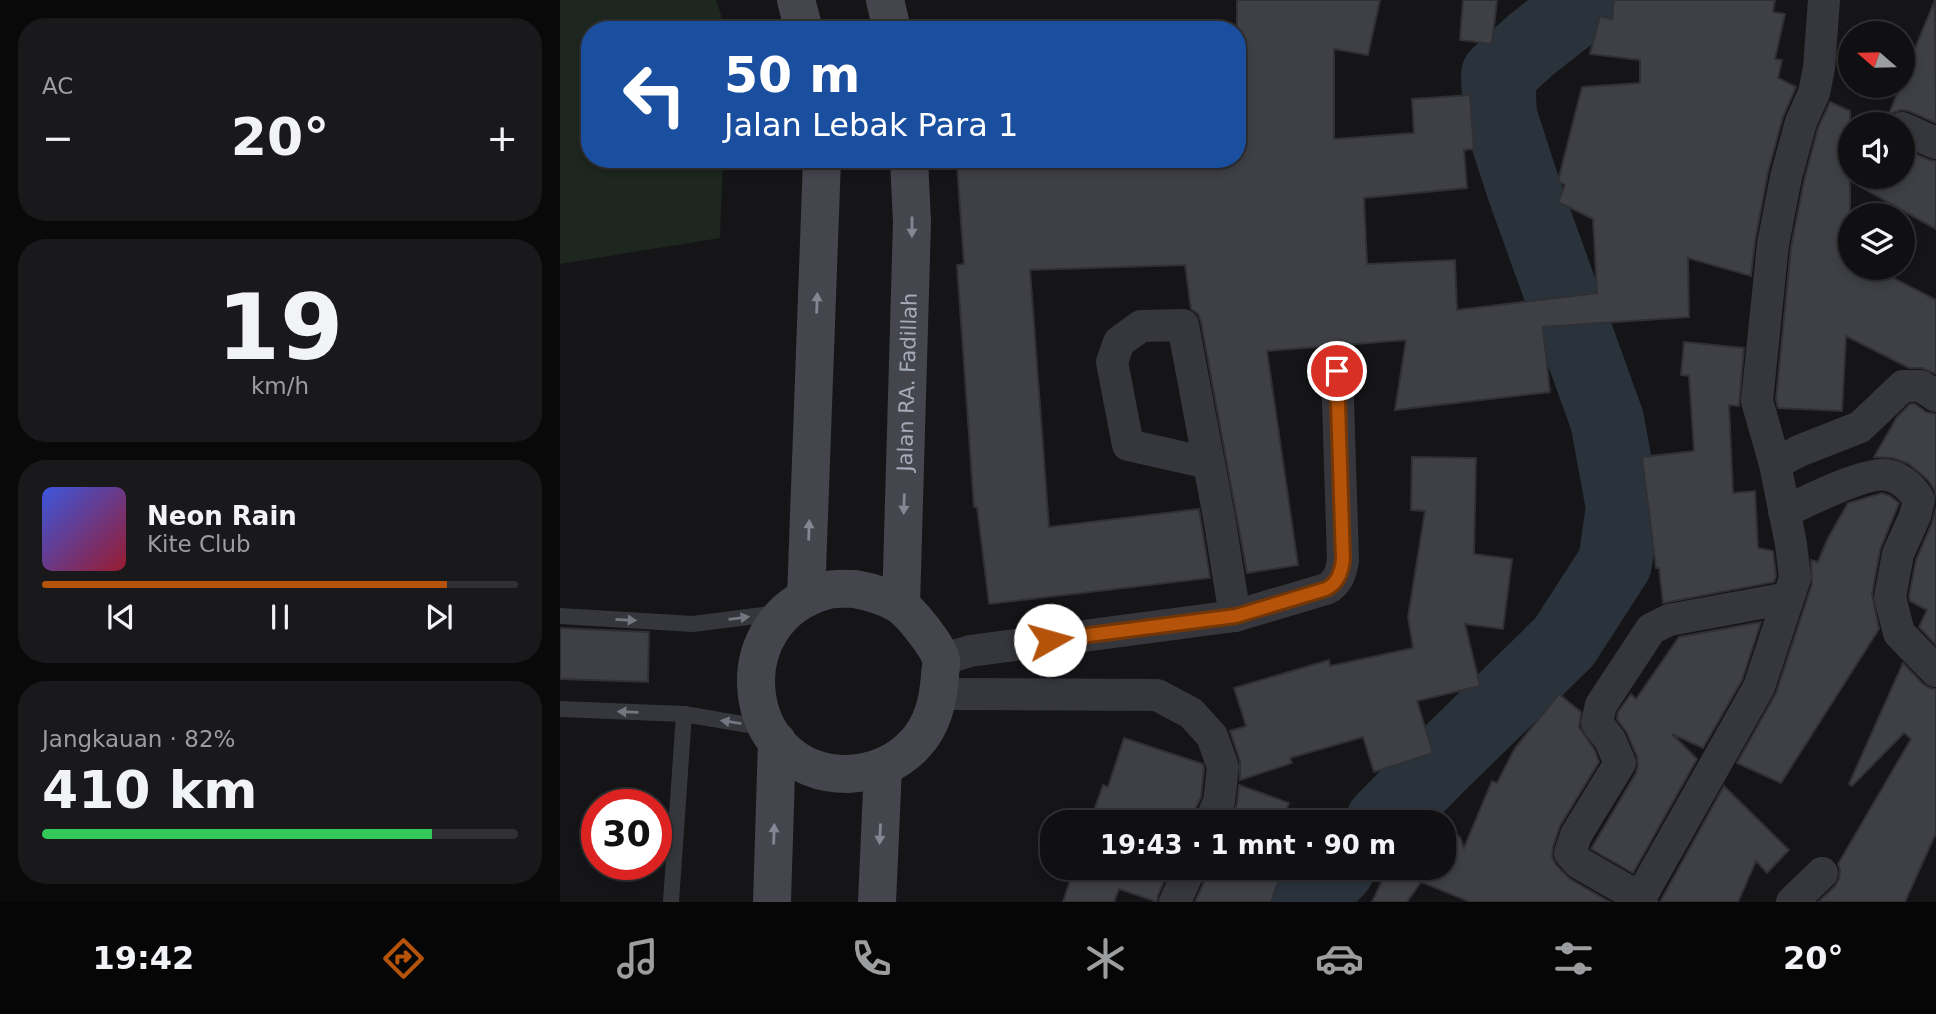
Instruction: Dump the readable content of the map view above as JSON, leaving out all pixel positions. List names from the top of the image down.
{
  "streets": {
    "main road": ["Jalan RA. Fadillah"]
  },
  "north": "left",
  "page": {
    "tile": [
      "AC",
      ["19", "km/h"],
      ["Jangkauan · 82%", "410 km"]
    ],
    "turn": ["50 m", "Jalan Lebak Para 1"],
    "heat": ["−", "20°", "+"],
    "song": ["Neon Rain", "Kite Club"],
    "limit": "30",
    "trip": "19:43 · 1 mnt · 90 m",
    "tabs": ["19:42", "20°"]
  }
}
